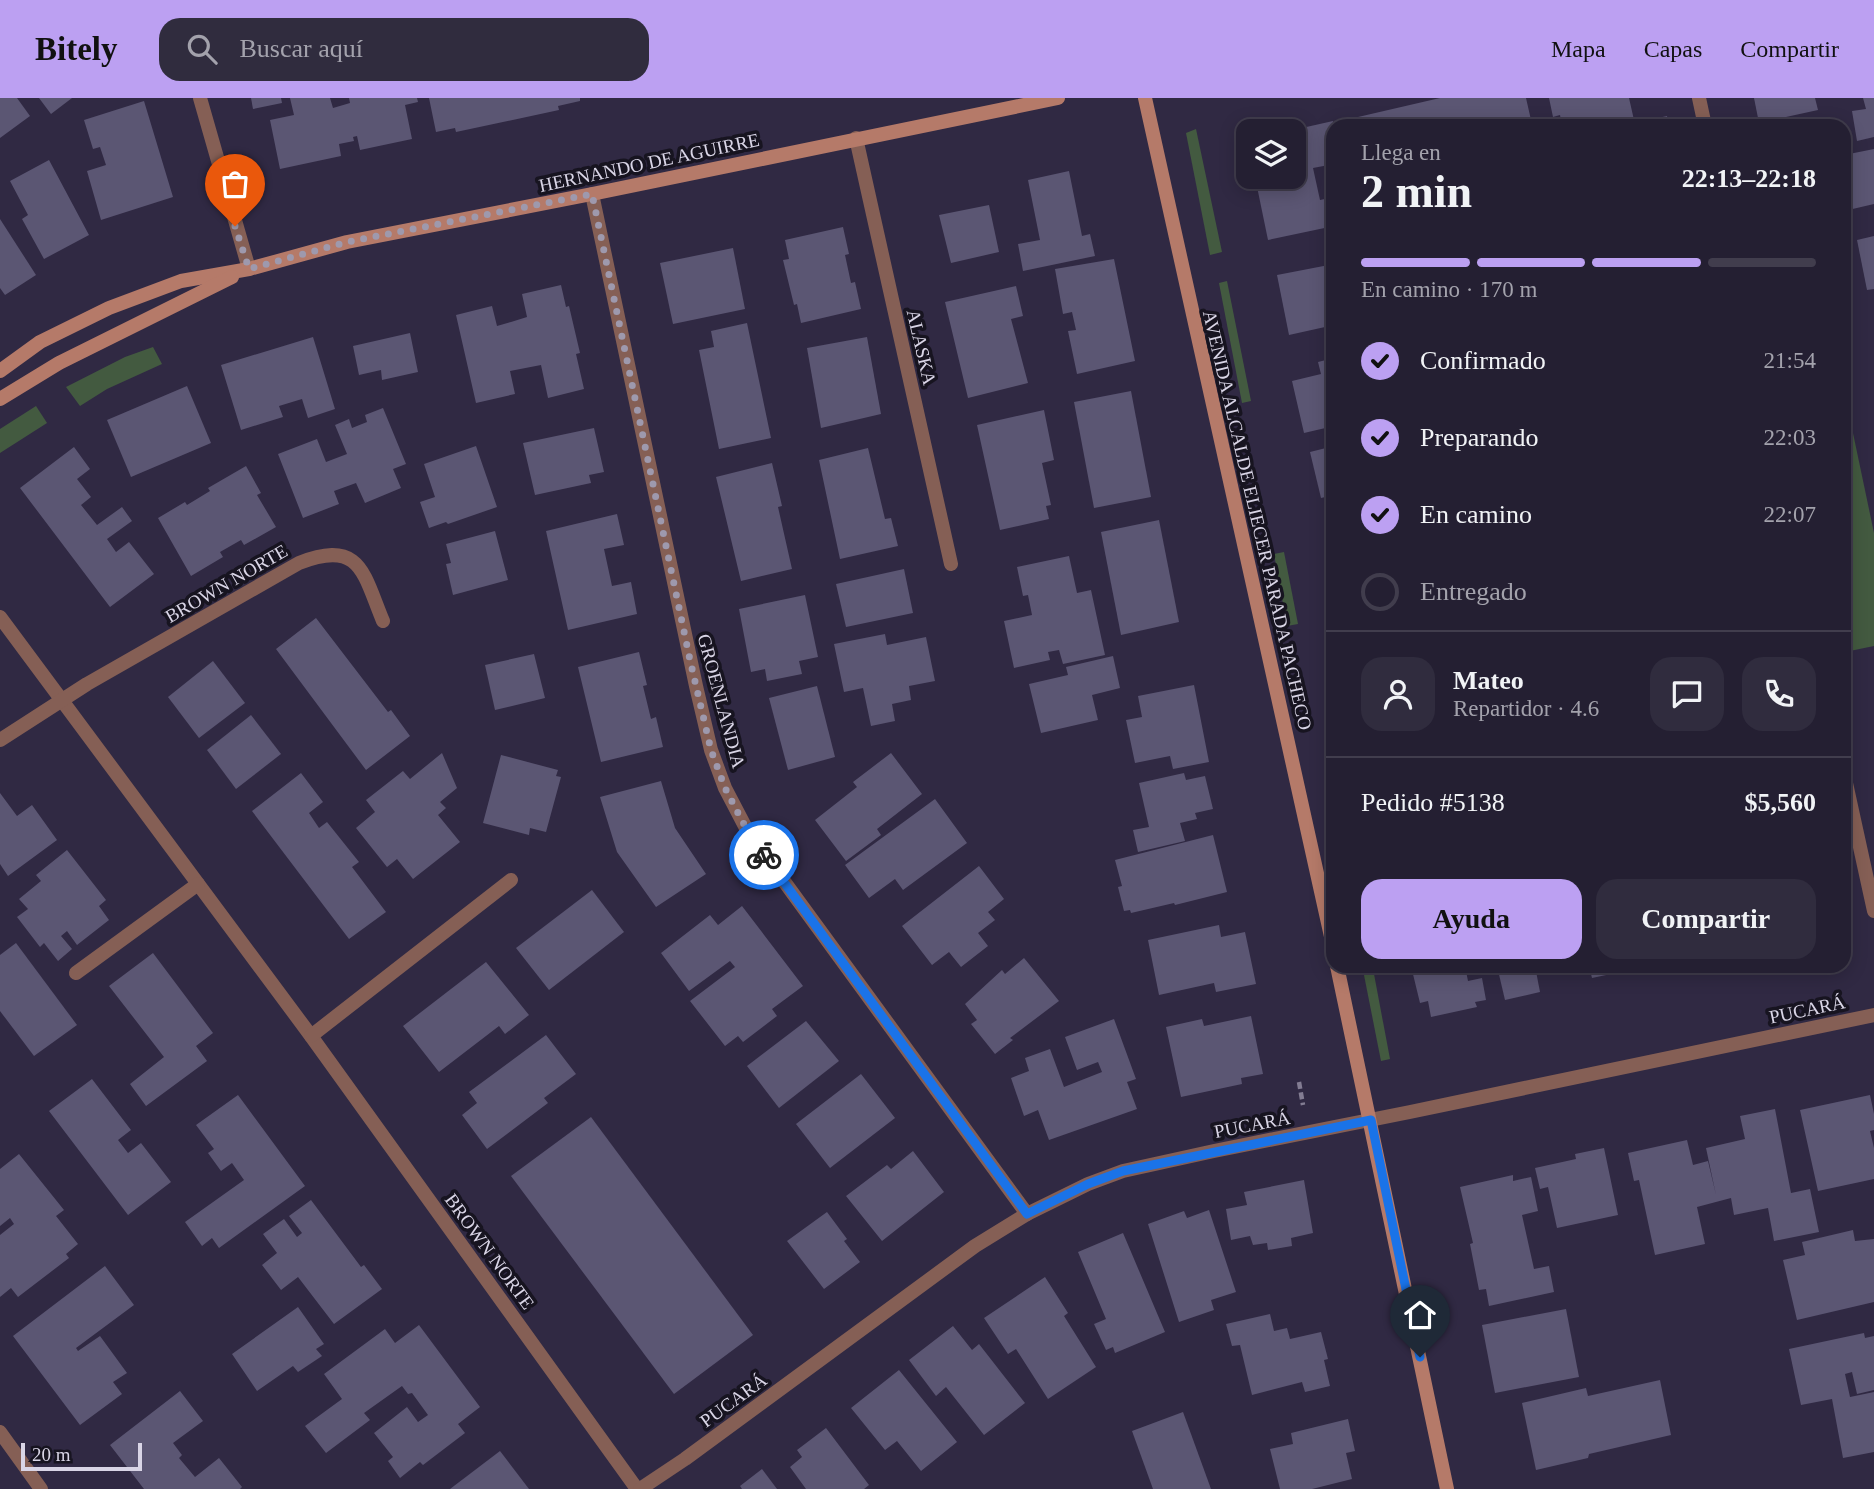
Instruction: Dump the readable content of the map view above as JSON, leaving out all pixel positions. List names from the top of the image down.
{
  "streets": {
    "main road": ["HERNANDO DE AGUIRRE", "AVENIDA ALCALDE ELIECER PARADA PACHECO"],
    "street": [
      "ALASKA",
      "BROWN NORTE",
      "GROENLANDIA",
      "PUCARÁ"
    ]
  },
  "crossings": [
    ["HERNANDO DE AGUIRRE", "ALASKA"],
    ["HERNANDO DE AGUIRRE", "GROENLANDIA"],
    ["BROWN NORTE", "PUCARÁ"],
    ["GROENLANDIA", "PUCARÁ"]
  ],
  "scale_bar": "20 m",
  "page": {
    "header": "Bitely",
    "search": "Buscar aquí",
    "nav": ["Mapa", "Capas", "Compartir"],
    "heading": ["2 min", "Llega en", "22:13–22:18"],
    "panel": [
      "Mateo",
      "Repartidor · 4.6",
      "Pedido #5138",
      "$5,560"
    ],
    "bar": "En camino · 170 m",
    "list": [
      ["Confirmado", "21:54"],
      ["Preparando", "22:03"],
      ["En camino", "22:07"],
      "Entregado"
    ],
    "buttons": ["Ayuda", "Compartir"],
    "scale": "20 m"
  }
}
